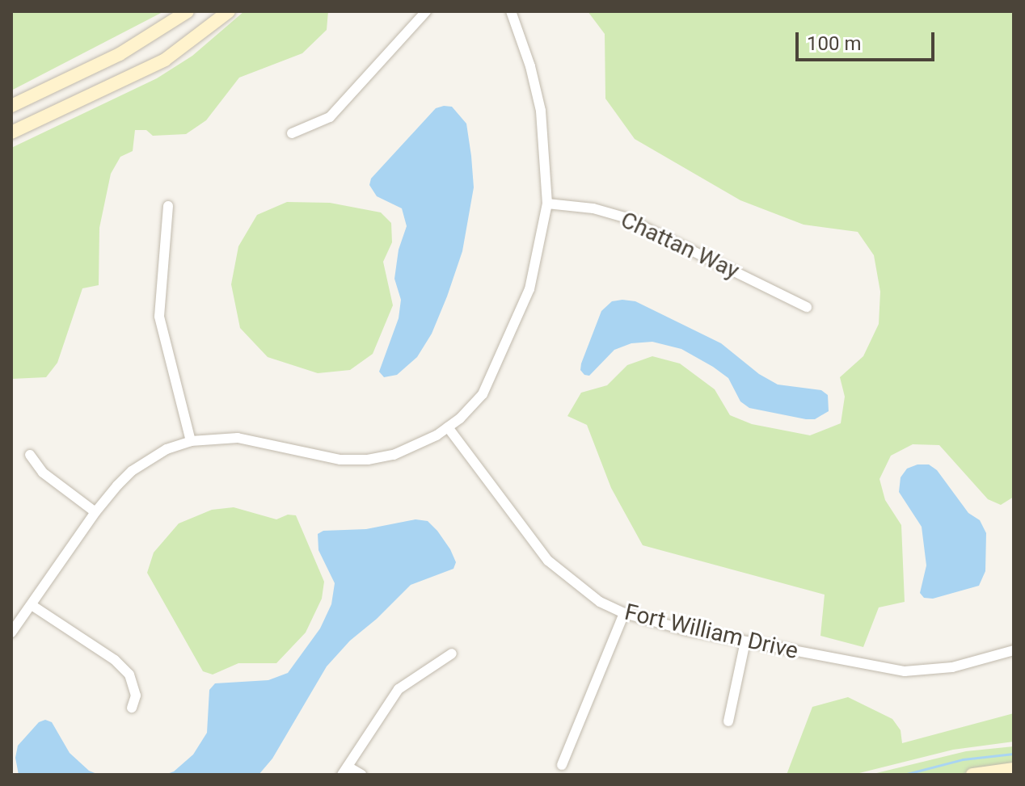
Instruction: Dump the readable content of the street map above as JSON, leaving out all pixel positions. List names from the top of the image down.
{
  "streets": {
    "street": ["Chattan Way", "Fort William Drive"]
  },
  "scale_bar": "100 m"
}
